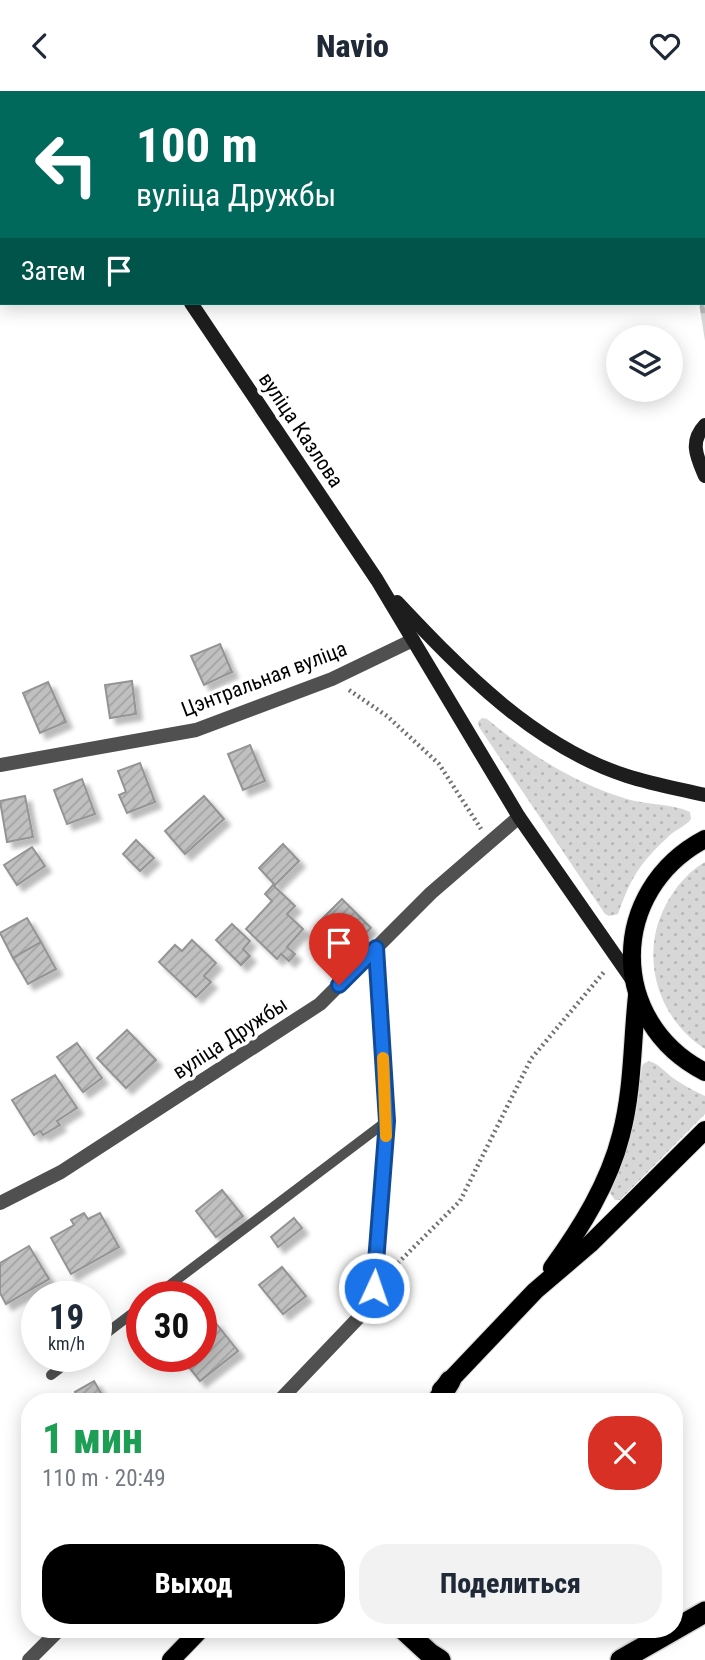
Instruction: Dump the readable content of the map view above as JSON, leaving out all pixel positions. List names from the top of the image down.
{
  "streets": {
    "main road": ["вуліца Казлова"],
    "street": ["Цэнтральная вуліца", "вуліца Дружбы"]
  },
  "page": {
    "header": "Navio",
    "turn": ["100 m", "вуліца Дружбы"],
    "then": "Затем",
    "speed": "19 km/h",
    "limit": "30",
    "heading": ["1 мин", "110 m · 20:49"],
    "buttons": ["Выход", "Поделиться"]
  }
}
